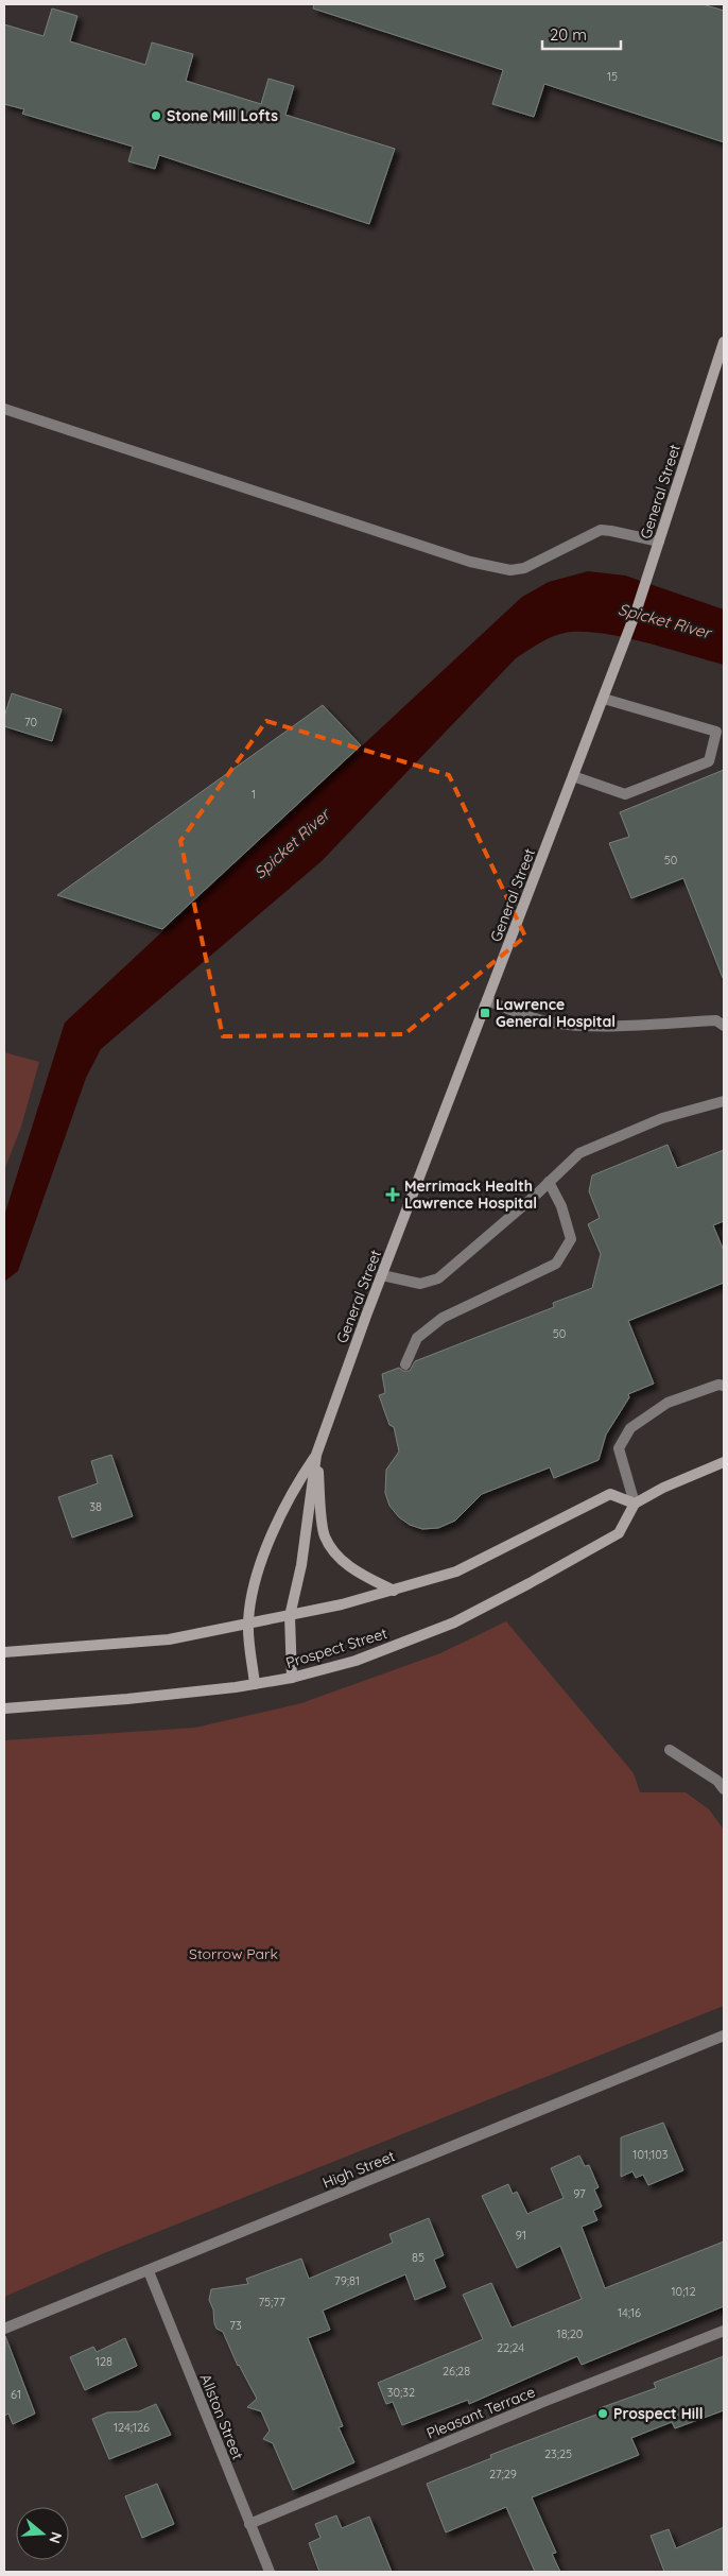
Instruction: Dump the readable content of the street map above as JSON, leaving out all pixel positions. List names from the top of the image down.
{
  "streets": {
    "main road": ["General Street", "Prospect Street"],
    "street": ["High Street", "Pleasant Terrace", "Allston Street"]
  },
  "crossings": [
    ["General Street", "Prospect Street"],
    ["High Street", "Allston Street"],
    ["Pleasant Terrace", "Allston Street"]
  ],
  "water": ["Spicket River"],
  "parks": ["Storrow Park"],
  "places": {
    "other": ["Stone Mill Lofts", "Prospect Hill"],
    "transit": ["Lawrence General Hospital"],
    "health": ["Merrimack Health Lawrence Hospital"]
  },
  "house_numbers": [
    "15",
    "70",
    "1",
    "50",
    "50",
    "38",
    "101;103",
    "97",
    "91",
    "85",
    "79;81",
    "10;12",
    "75;77",
    "14;16",
    "73",
    "18;20",
    "22;24",
    "128",
    "26;28",
    "30;32",
    "61",
    "124;126",
    "23;25",
    "27;29"
  ],
  "scale_bar": "20 m",
  "north": "right"
}
